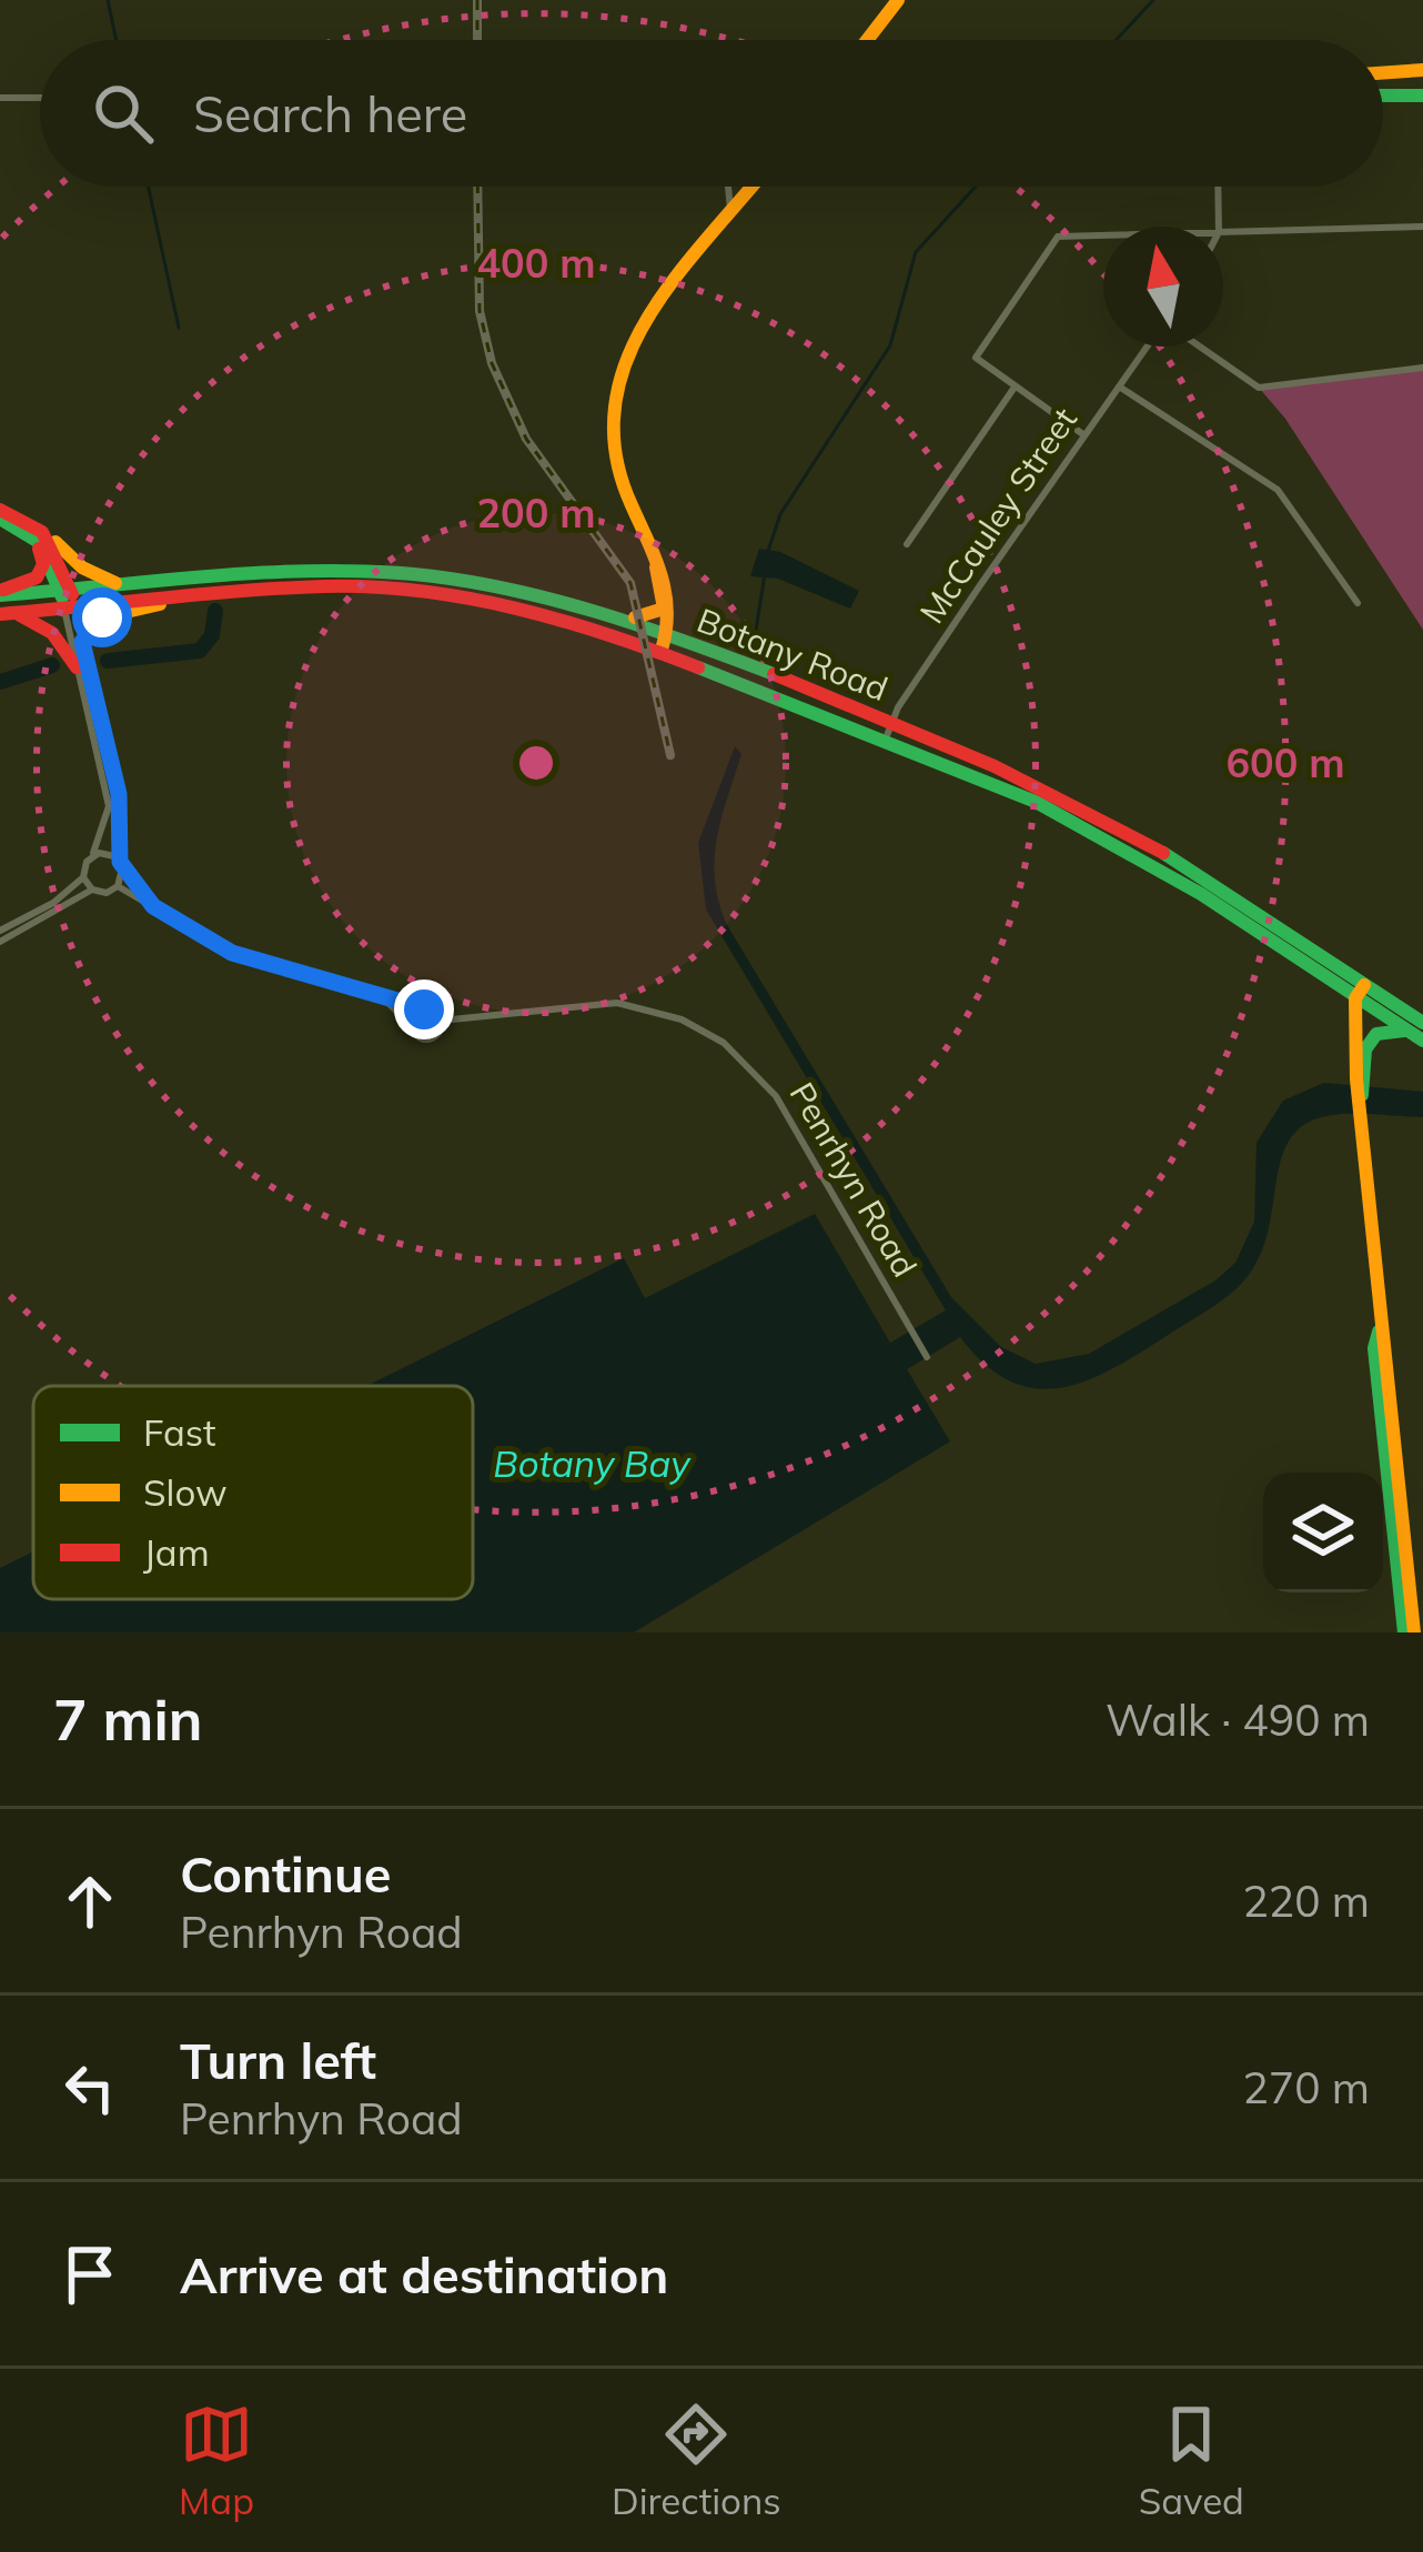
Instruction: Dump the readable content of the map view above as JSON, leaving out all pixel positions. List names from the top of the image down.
{
  "streets": {
    "main road": ["Botany Road"],
    "street": ["McCauley Street", "Penrhyn Road"]
  },
  "crossings": [
    ["McCauley Street", "Botany Road"]
  ],
  "water": ["Botany Bay"],
  "legend": ["Fast", "Slow", "Jam"],
  "north": "top",
  "page": {
    "search": "Search here",
    "heading": ["7 min", "Walk · 490 m"],
    "list": [
      ["Continue", "Penrhyn Road", "220 m"],
      ["Turn left", "Penrhyn Road", "270 m"],
      "Arrive at destination"
    ],
    "nav": ["Map", "Directions", "Saved"]
  },
  "rings": ["400 m", "200 m", "600 m"]
}
